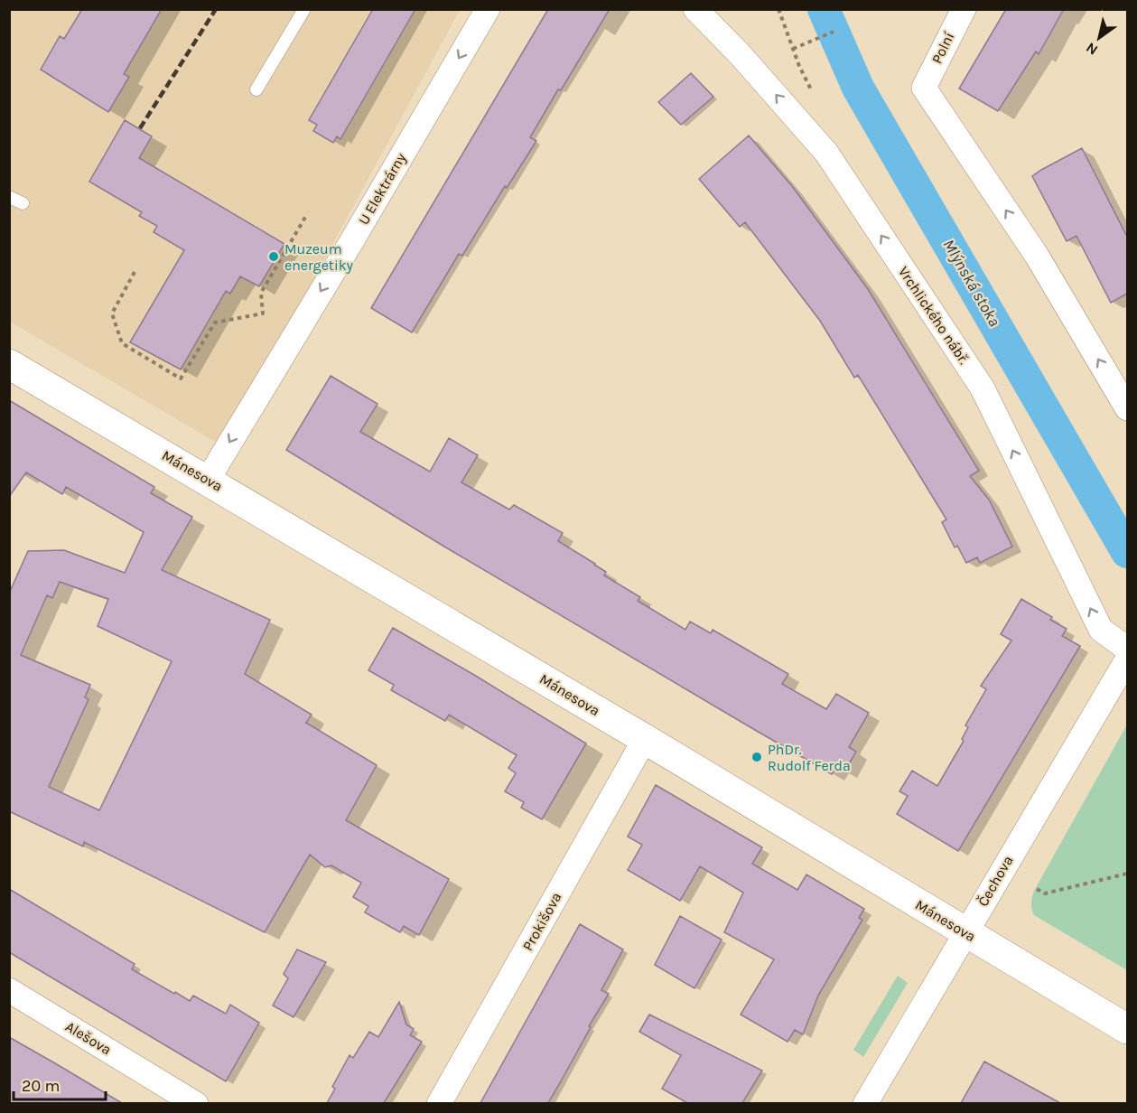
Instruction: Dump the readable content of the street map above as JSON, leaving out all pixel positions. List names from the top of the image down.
{
  "streets": {
    "main road": ["Mánesova"],
    "street": [
      "Polní",
      "U Elektrárny",
      "Vrchlického nábř.",
      "Čechova",
      "Prokišova",
      "Alešova"
    ]
  },
  "crossings": [
    ["U Elektrárny", "Mánesova"],
    ["Mánesova", "Čechova"],
    ["Mánesova", "Prokišova"]
  ],
  "one_way": ["Polní", "U Elektrárny", "Vrchlického nábř."],
  "water": ["Mlýnská stoka"],
  "places": ["Muzeum energetiky", "PhDr. Rudolf Ferda"],
  "scale_bar": "20 m",
  "north": "bottom left"
}
